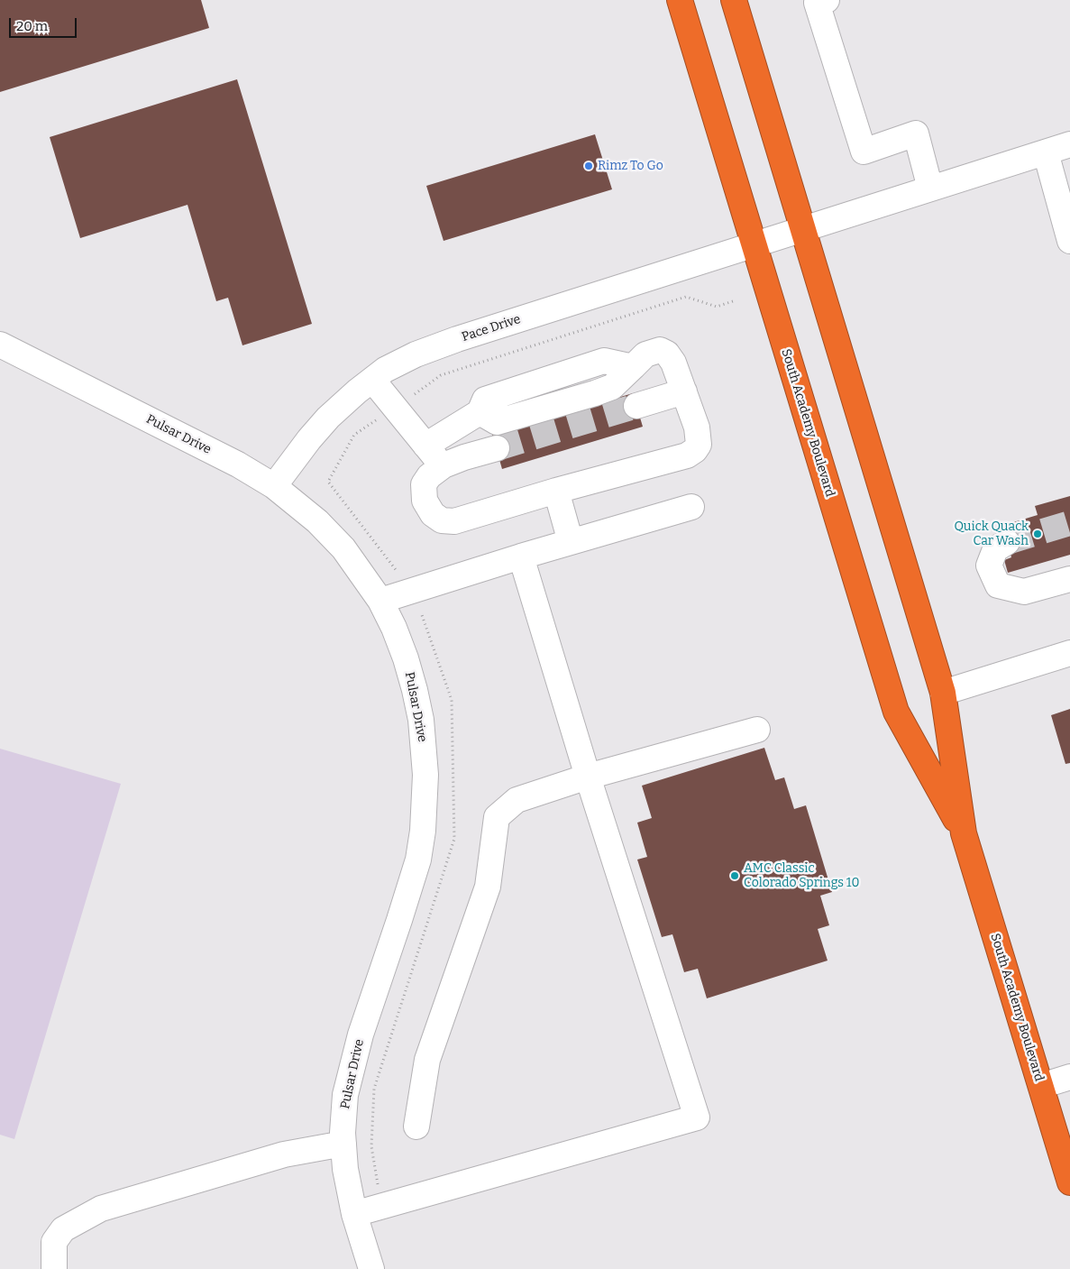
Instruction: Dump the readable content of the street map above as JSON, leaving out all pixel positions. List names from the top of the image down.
{
  "streets": {
    "highway": ["South Academy Boulevard"],
    "street": ["Pace Drive", "Pulsar Drive"]
  },
  "crossings": [
    ["Pace Drive", "South Academy Boulevard"],
    ["Pace Drive", "Pulsar Drive"]
  ],
  "places": ["Rimz To Go", "Quick Quack Car Wash", "AMC Classic Colorado Springs 10"],
  "scale_bar": "20 m"
}
